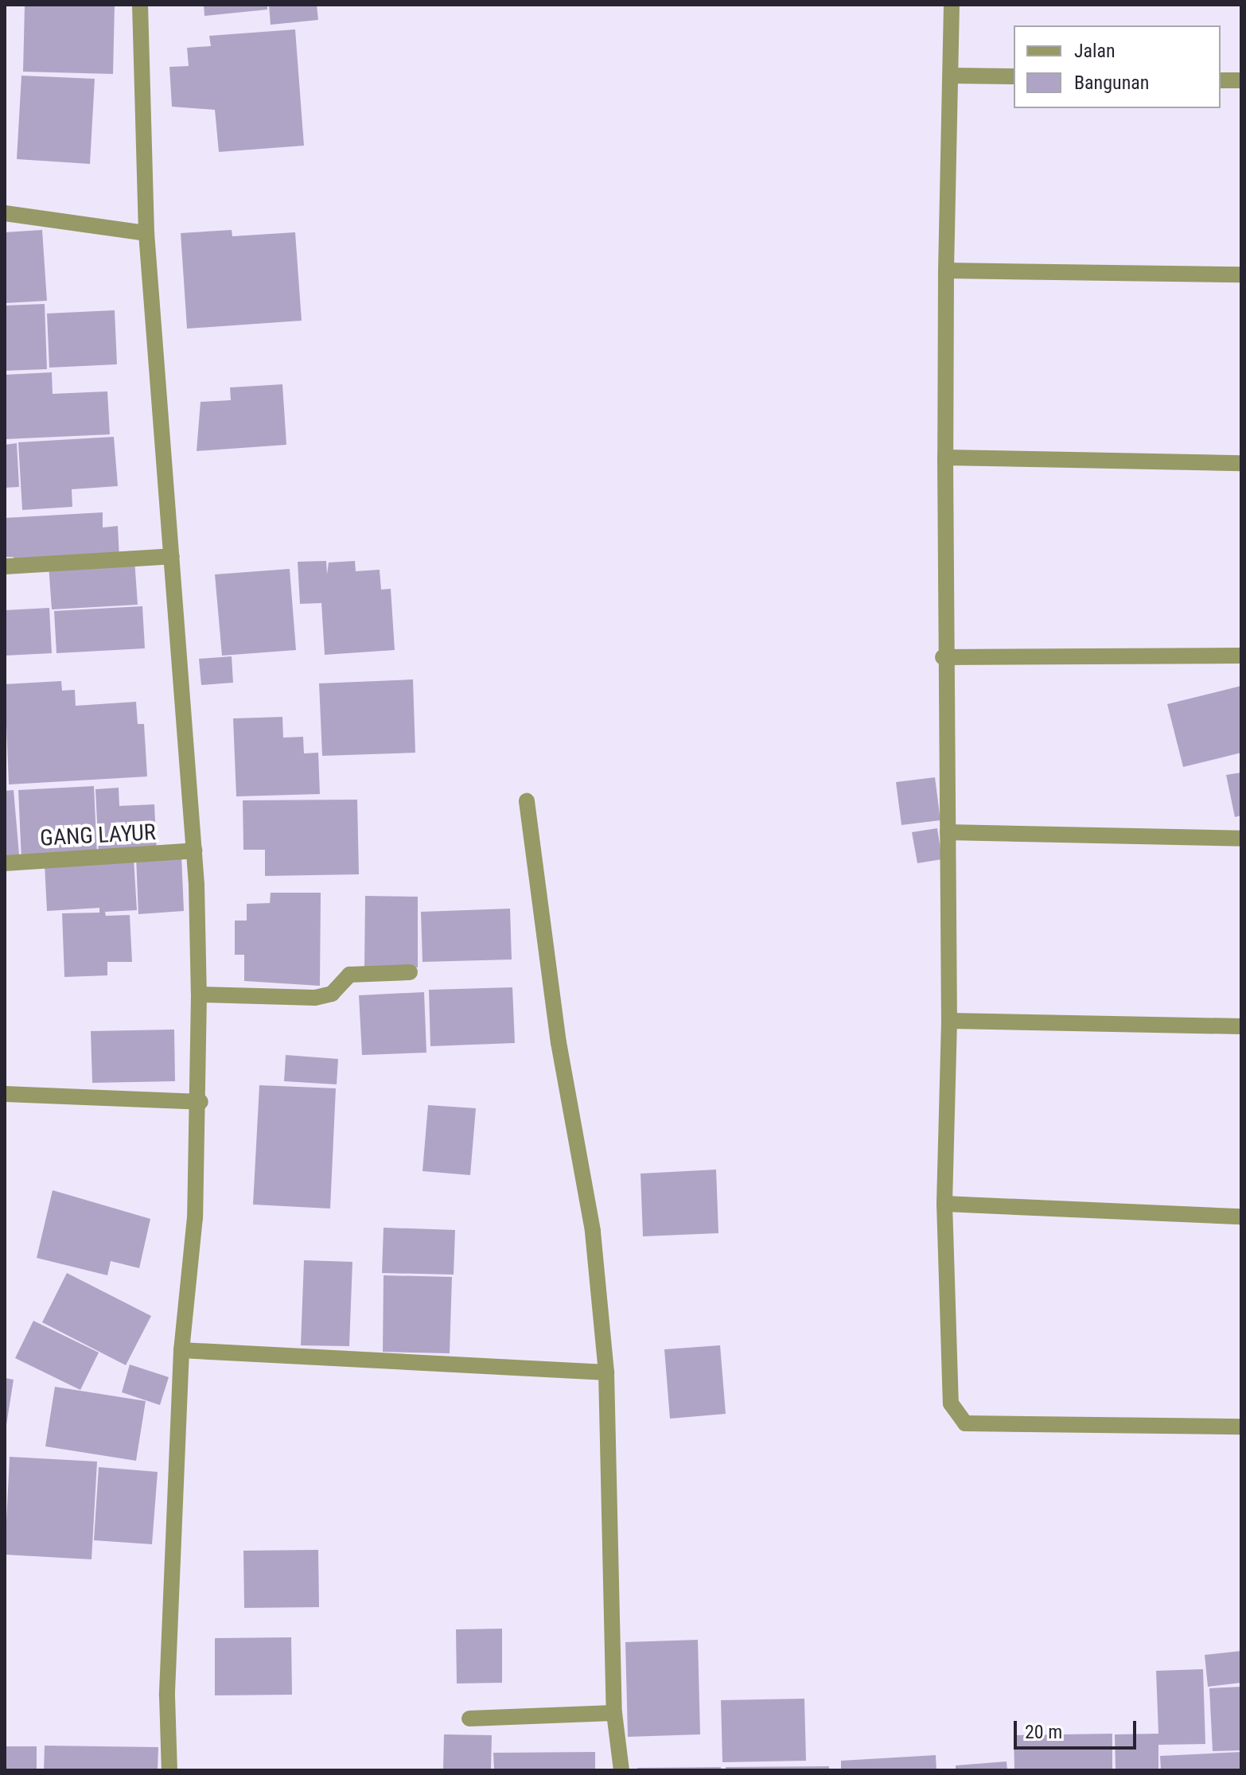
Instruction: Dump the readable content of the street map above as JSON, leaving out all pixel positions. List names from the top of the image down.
{
  "streets": {
    "street": ["GANG LAYUR"]
  },
  "legend": ["Jalan", "Bangunan"],
  "scale_bar": "20 m"
}
